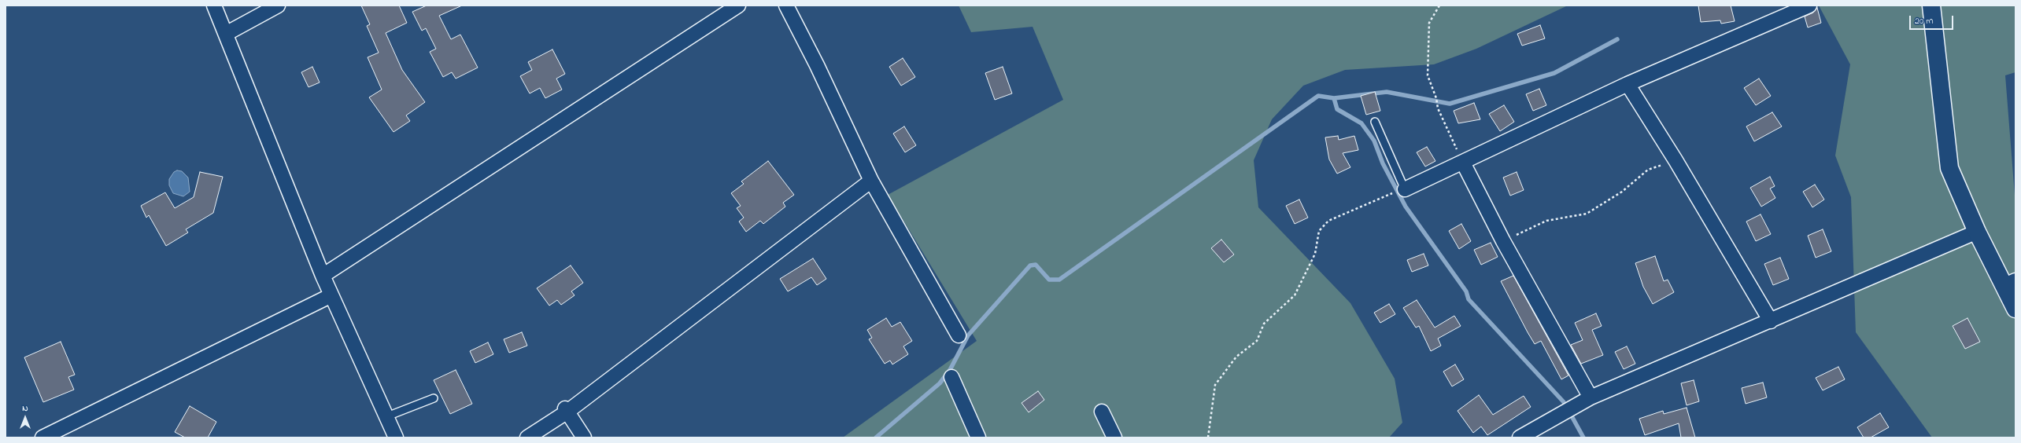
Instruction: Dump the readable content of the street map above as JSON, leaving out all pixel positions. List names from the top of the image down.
{
  "scale_bar": "20 m",
  "north": "top"
}
